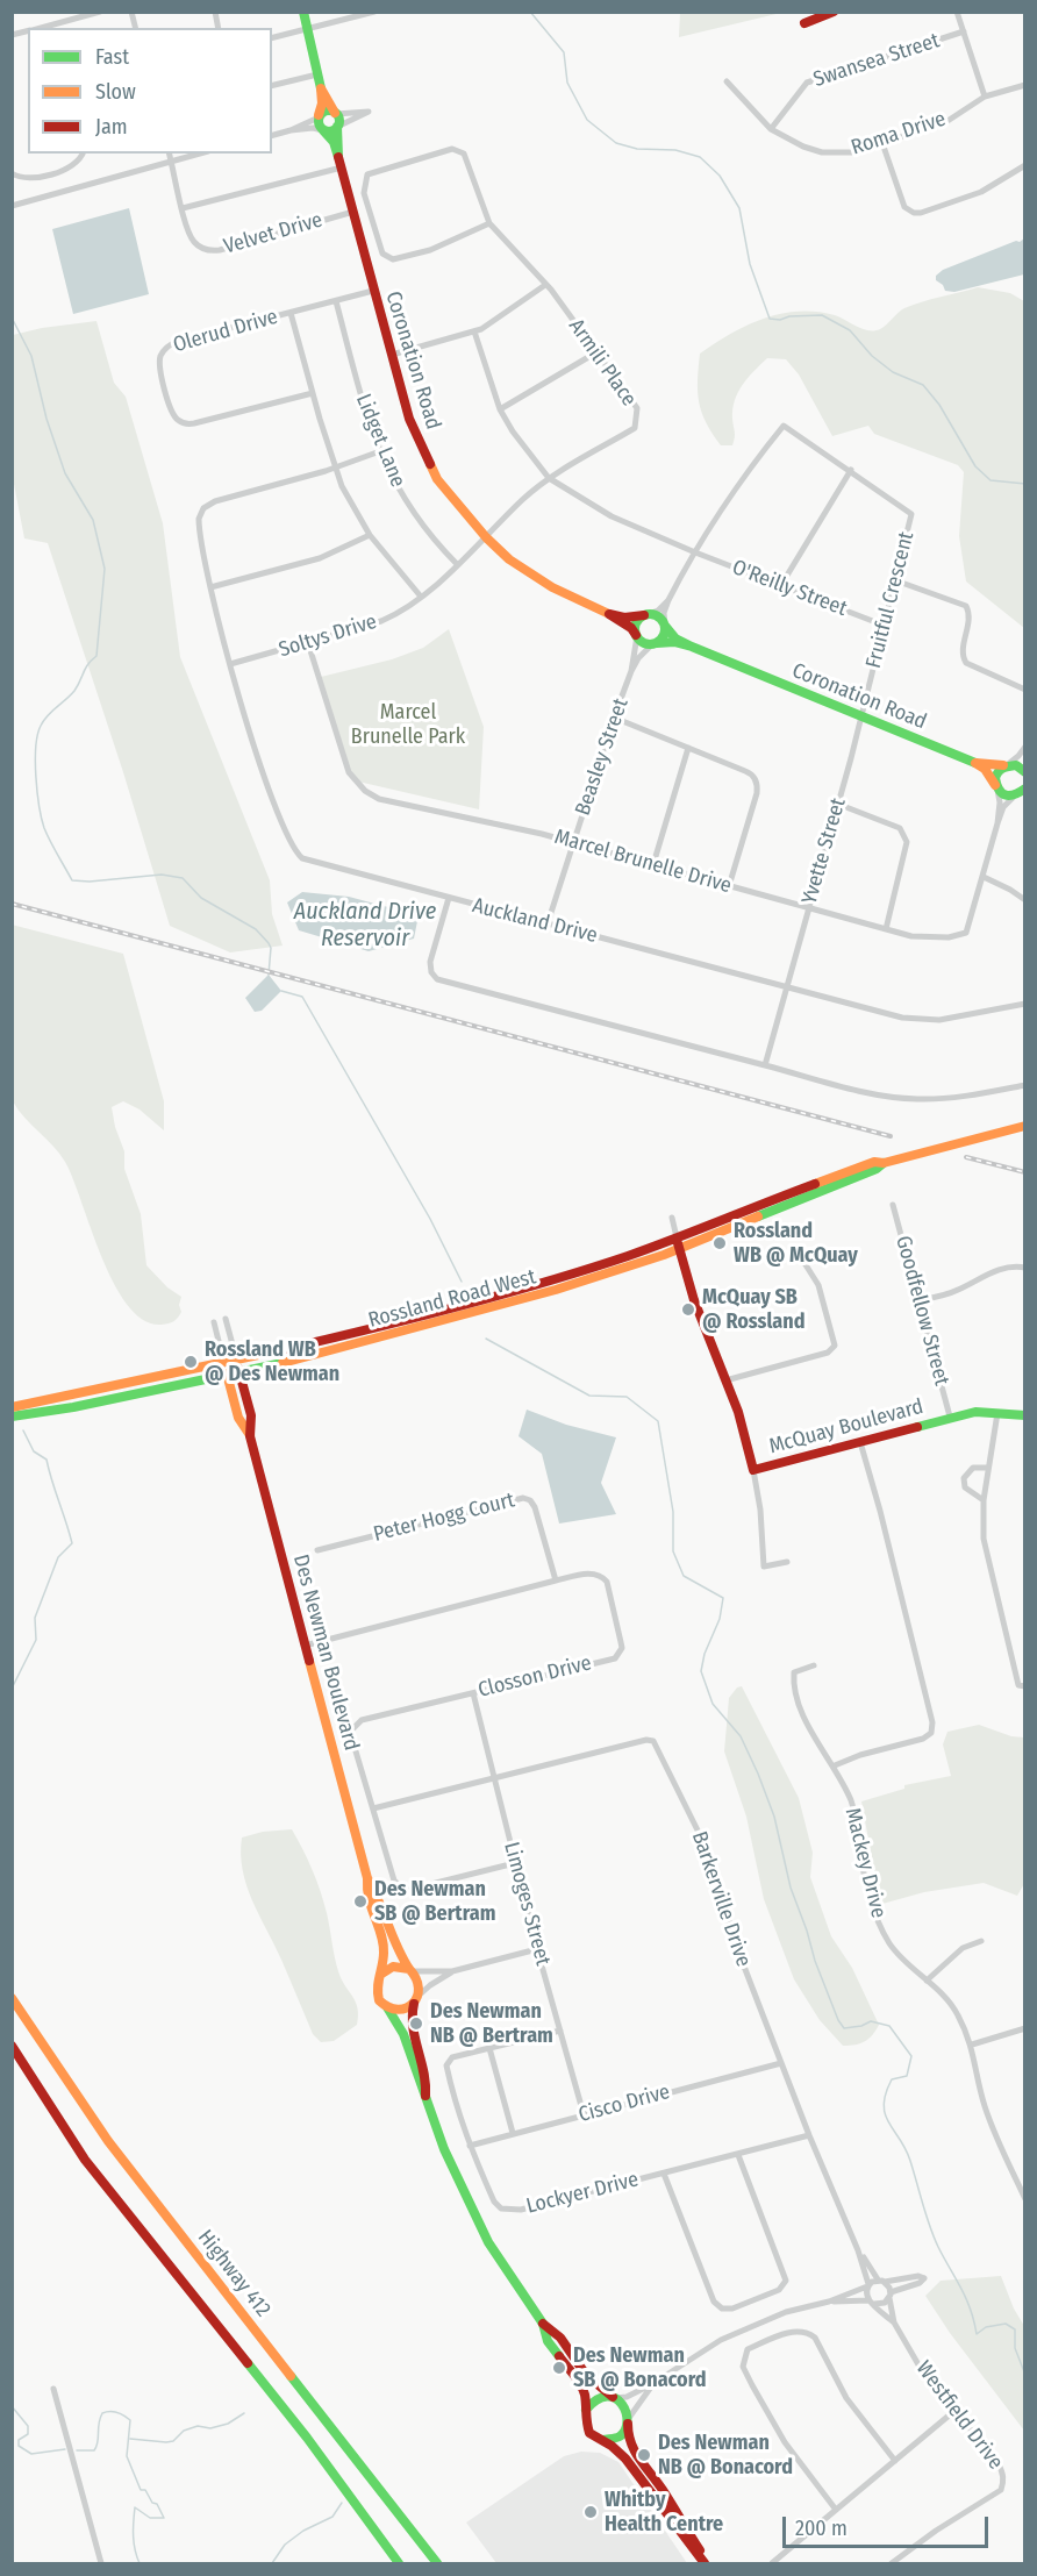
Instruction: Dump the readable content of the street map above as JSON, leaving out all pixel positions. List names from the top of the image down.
{
  "streets": {
    "main road": [
      "Coronation Road",
      "Rossland Road West",
      "McQuay Boulevard",
      "Des Newman Boulevard",
      "Highway 412"
    ],
    "street": [
      "Swansea Street",
      "Roma Drive",
      "Velvet Drive",
      "Olerud Drive",
      "Armili Place",
      "Lidget Lane",
      "O'Reilly Street",
      "Fruitful Crescent",
      "Soltys Drive",
      "Beasley Street",
      "Yvette Street",
      "Marcel Brunelle Drive",
      "Auckland Drive",
      "Goodfellow Street",
      "Peter Hogg Court",
      "Closson Drive",
      "Mackey Drive",
      "Barkerville Drive",
      "Limoges Street",
      "Cisco Drive",
      "Lockyer Drive",
      "Westfield Drive"
    ]
  },
  "crossings": [
    ["Swansea Street", "Roma Drive"],
    ["Velvet Drive", "Coronation Road"],
    ["Olerud Drive", "Coronation Road"],
    ["Olerud Drive", "Lidget Lane"],
    ["Coronation Road", "Armili Place"],
    ["Coronation Road", "Fruitful Crescent"],
    ["Coronation Road", "Beasley Street"],
    ["Coronation Road", "Yvette Street"],
    ["Coronation Road", "Marcel Brunelle Drive"],
    ["Armili Place", "Lidget Lane"],
    ["Armili Place", "O'Reilly Street"],
    ["Armili Place", "Soltys Drive"],
    ["Lidget Lane", "Soltys Drive"],
    ["Lidget Lane", "Auckland Drive"],
    ["O'Reilly Street", "Fruitful Crescent"],
    ["Fruitful Crescent", "Beasley Street"],
    ["Fruitful Crescent", "Yvette Street"],
    ["Soltys Drive", "Marcel Brunelle Drive"],
    ["Soltys Drive", "Auckland Drive"],
    ["Beasley Street", "Marcel Brunelle Drive"],
    ["Beasley Street", "Auckland Drive"],
    ["Yvette Street", "Marcel Brunelle Drive"],
    ["Yvette Street", "Auckland Drive"],
    ["Rossland Road West", "McQuay Boulevard"],
    ["Rossland Road West", "Des Newman Boulevard"],
    ["Goodfellow Street", "McQuay Boulevard"],
    ["Peter Hogg Court", "Closson Drive"],
    ["Des Newman Boulevard", "Closson Drive"],
    ["Closson Drive", "Barkerville Drive"],
    ["Closson Drive", "Limoges Street"],
    ["Barkerville Drive", "Limoges Street"],
    ["Barkerville Drive", "Cisco Drive"],
    ["Barkerville Drive", "Lockyer Drive"],
    ["Barkerville Drive", "Westfield Drive"],
    ["Limoges Street", "Cisco Drive"],
    ["Limoges Street", "Lockyer Drive"],
    ["Cisco Drive", "Lockyer Drive"]
  ],
  "water": ["Auckland Drive Reservoir"],
  "parks": ["Marcel Brunelle Park"],
  "places": [
    "Rossland WB @ McQuay",
    "McQuay SB @ Rossland",
    "Rossland WB @ Des Newman",
    "Des Newman SB @ Bertram",
    "Des Newman NB @ Bertram",
    "Des Newman SB @ Bonacord",
    "Des Newman NB @ Bonacord",
    "Whitby Health Centre"
  ],
  "legend": ["Fast", "Slow", "Jam"],
  "scale_bar": "200 m"
}
